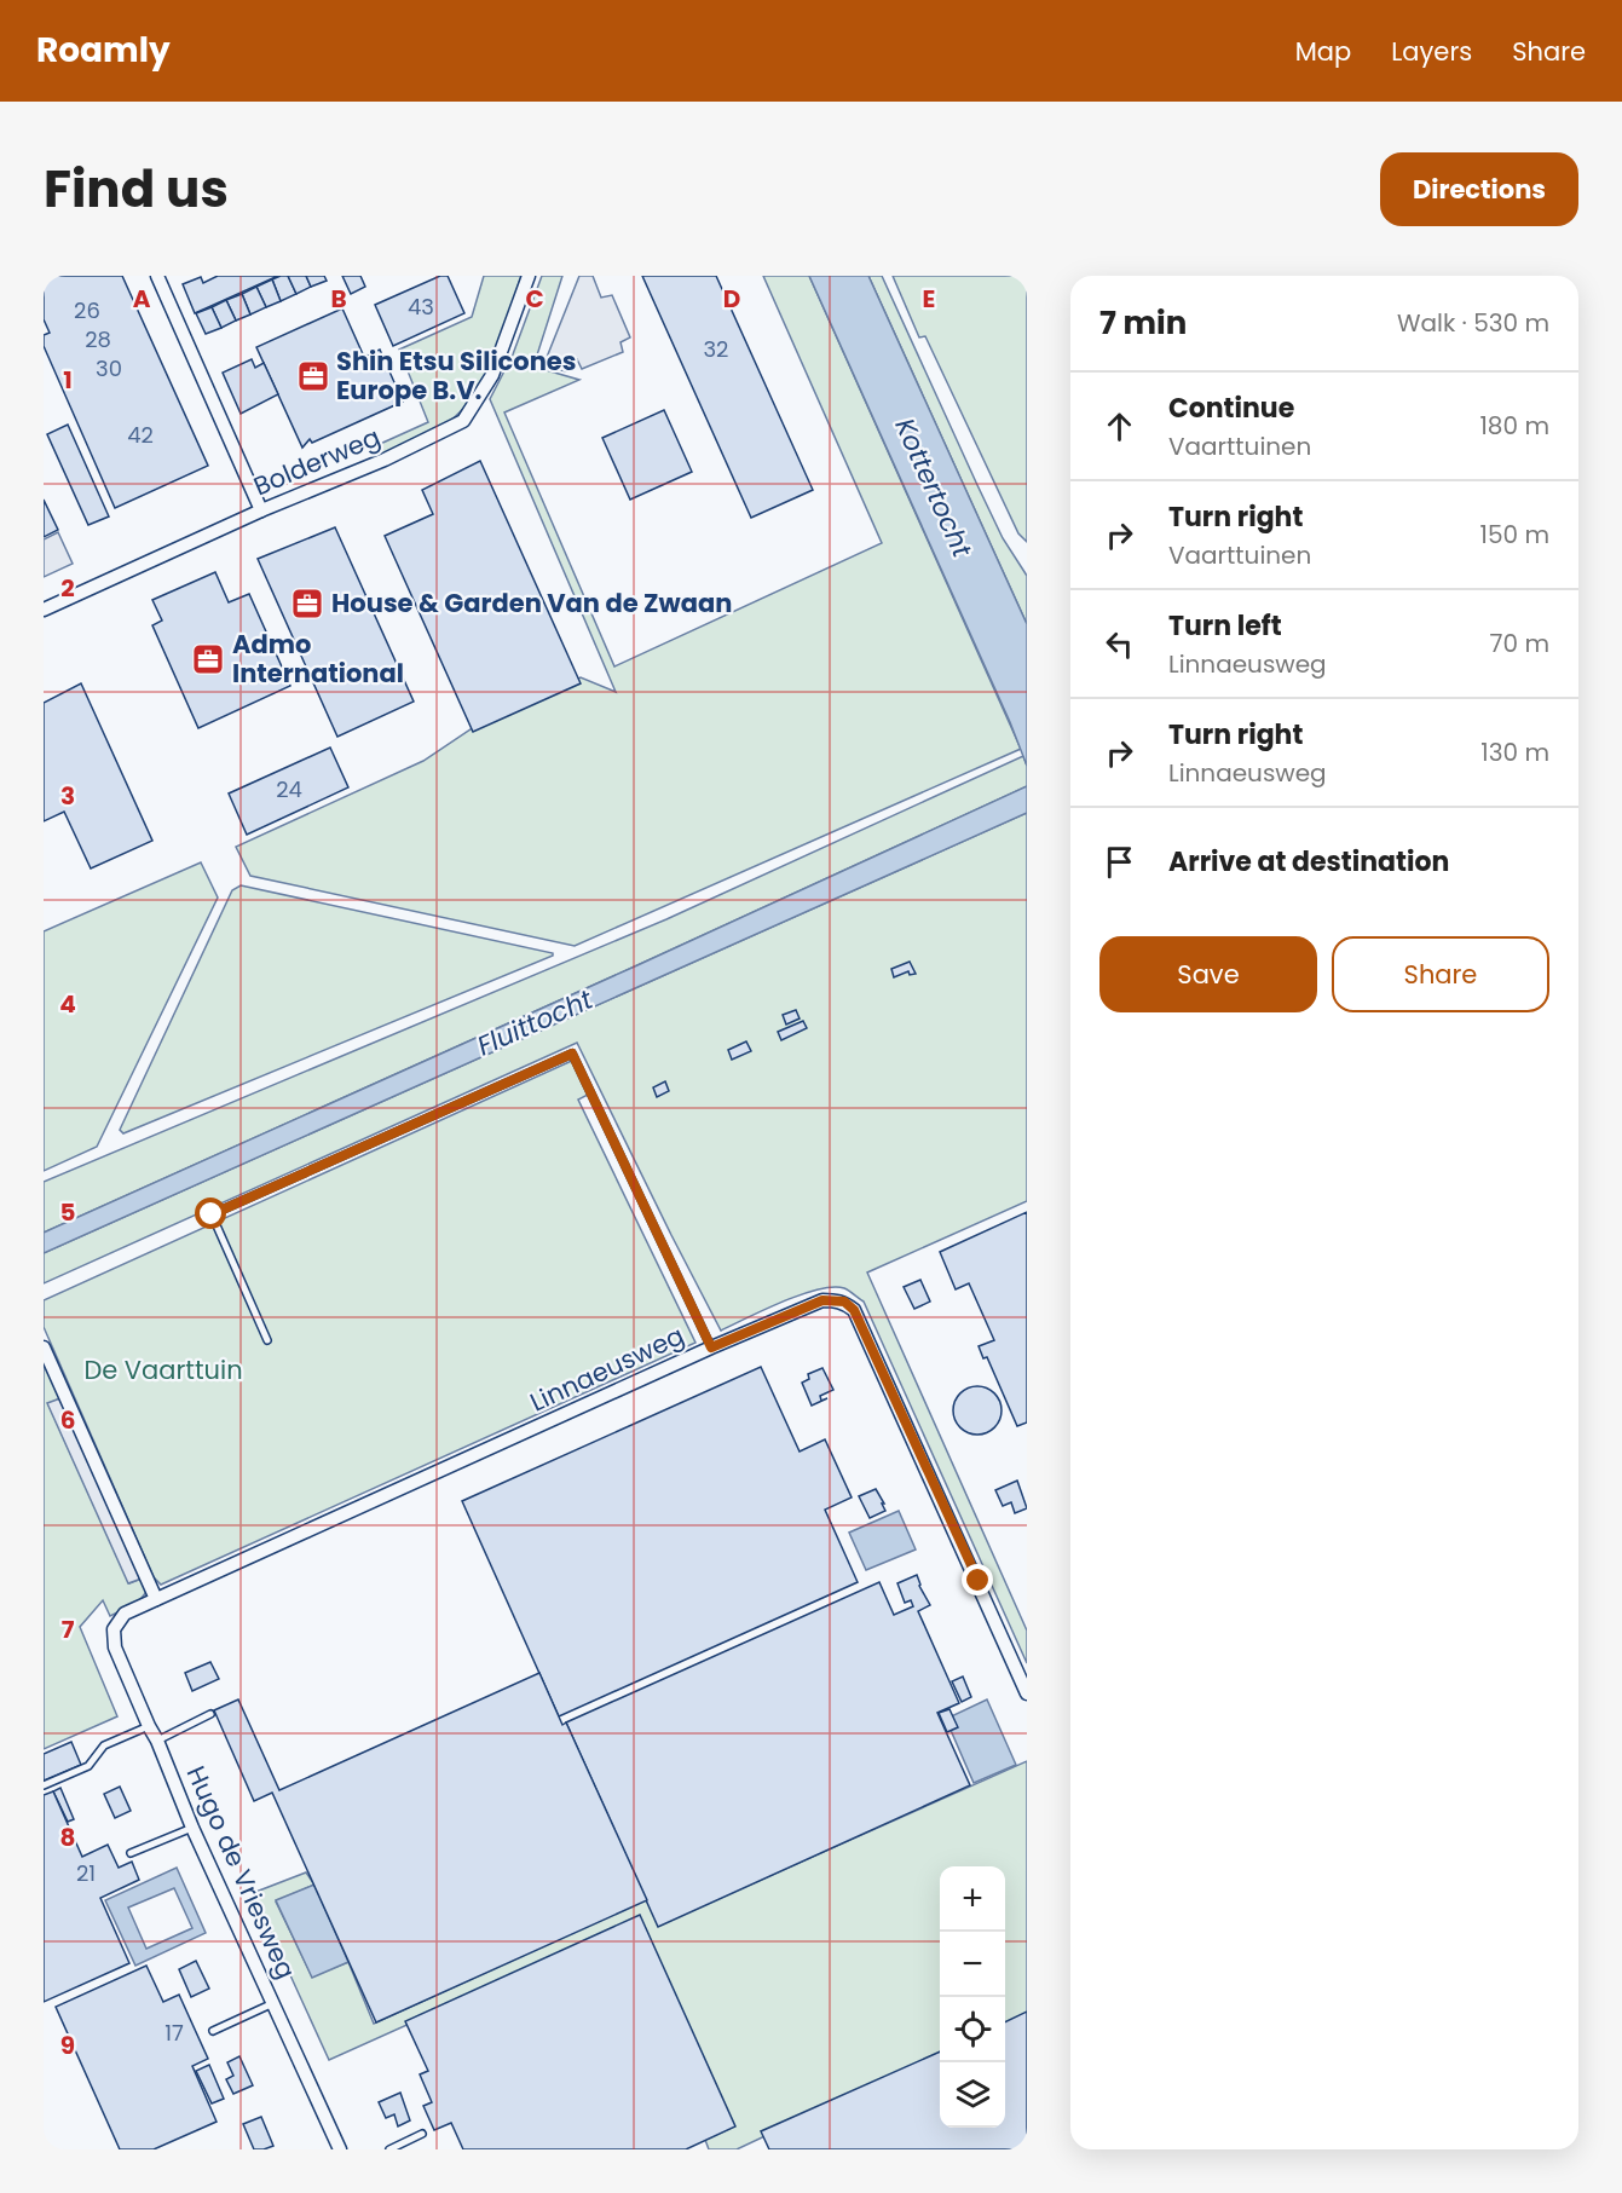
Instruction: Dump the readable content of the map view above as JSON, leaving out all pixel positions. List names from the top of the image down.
{
  "streets": {
    "street": ["Bolderweg", "Linnaeusweg", "Hugo de Vriesweg"]
  },
  "crossings": [
    ["Linnaeusweg", "Hugo de Vriesweg"]
  ],
  "water": ["Kottertocht", "Fluittocht"],
  "parks": ["De Vaarttuin"],
  "places": {
    "office": ["Shin Etsu Silicones Europe B.V.", "House & Garden Van de Zwaan", "Admo International"]
  },
  "house_numbers": [
    "43",
    "26",
    "28",
    "32",
    "30",
    "42",
    "24",
    "21",
    "17"
  ],
  "page": {
    "header": "Roamly",
    "nav": ["Map", "Layers", "Share"],
    "title": "Find us",
    "buttons": [
      "Directions",
      ["Save", "Share"]
    ],
    "heading": ["7 min", "Walk · 530 m"],
    "list": [
      ["Continue", "Vaarttuinen", "180 m"],
      ["Turn right", "Vaarttuinen", "150 m"],
      ["Turn left", "Linnaeusweg", "70 m"],
      ["Turn right", "Linnaeusweg", "130 m"],
      "Arrive at destination"
    ],
    "map_buttons": ["+", "−"]
  },
  "grid": {
    "columns": [
      "A",
      "B",
      "C",
      "D",
      "E"
    ],
    "rows": [
      "1",
      "2",
      "3",
      "4",
      "5",
      "6",
      "7",
      "8",
      "9"
    ]
  }
}
